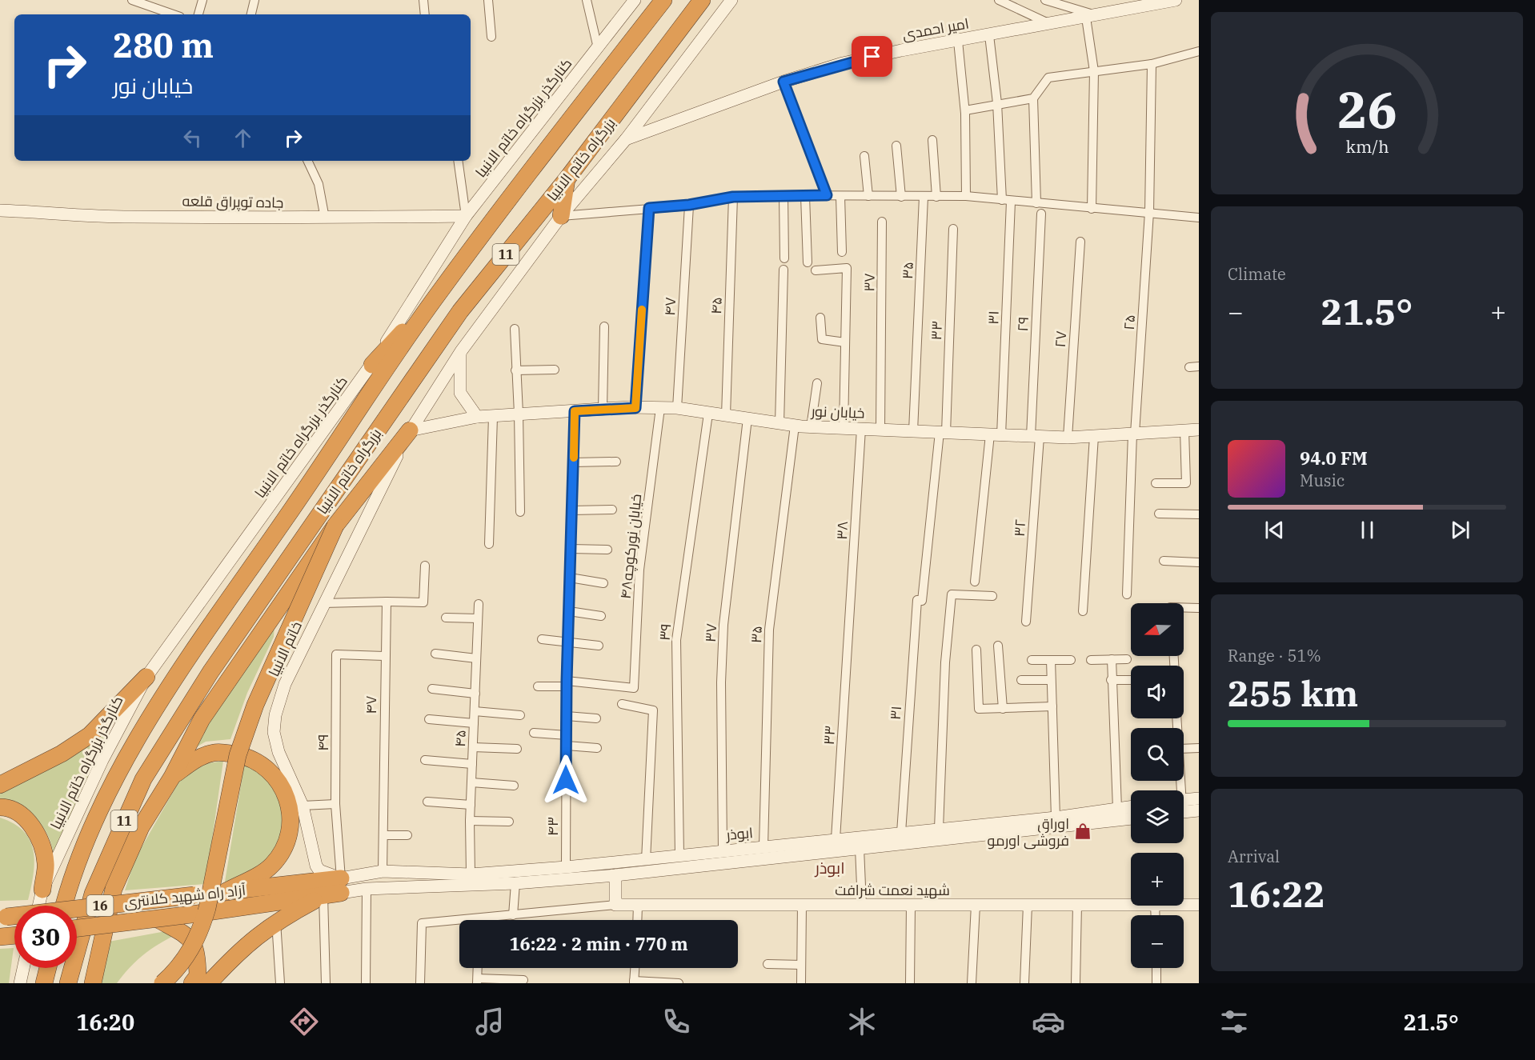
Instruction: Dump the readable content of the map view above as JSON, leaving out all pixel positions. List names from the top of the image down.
{
  "streets": {
    "highway": [
      "بزرگراه خاتم الانبیا",
      "11",
      "آزاد راه شهید کلانتری",
      "16"
    ],
    "main road": [
      "امیر احمدی",
      "کنارگذر بزرگراه خاتم الانبیا",
      "جاده توپراق قلعه",
      "خیابان نور",
      "خاتم الانبیا",
      "ابوذر",
      "شهید نعمت شرافت"
    ],
    "street": [
      "۳۵",
      "۳۷",
      "۴۵",
      "۴۷",
      "۳۱",
      "۲۵",
      "۲۹",
      "۳۳",
      "۲۷",
      "۳۲",
      "۳۸",
      "خیابان نورکوچه۴۸",
      "۳۹",
      "۴۹",
      "۴۳"
    ]
  },
  "crossings": [
    ["امیر احمدی", "۳۱"],
    ["کنارگذر بزرگراه خاتم الانبیا", "جاده توپراق قلعه"],
    ["۳۵", "خیابان نور"],
    ["۳۵", "ابوذر"],
    ["۳۷", "خیابان نور"],
    ["۳۷", "ابوذر"],
    ["۴۵", "خیابان نور"],
    ["۴۵", "ابوذر"],
    ["۴۷", "خیابان نور"],
    ["۴۷", "۴۹"],
    ["۴۷", "ابوذر"],
    ["۳۱", "۳۳"],
    ["۳۱", "خیابان نور"],
    ["۳۱", "ابوذر"],
    ["۲۵", "خیابان نور"],
    ["۲۹", "خیابان نور"],
    ["۲۹", "۳۲"],
    ["۳۳", "خیابان نور"],
    ["۳۳", "۳۸"],
    ["۳۳", "ابوذر"],
    ["۲۷", "خیابان نور"],
    ["خیابان نور", "۳۲"],
    ["خیابان نور", "۳۸"],
    ["خیابان نور", "خیابان نورکوچه۴۸"],
    ["خیابان نور", "۳۹"],
    ["خیابان نور", "خاتم الانبیا"],
    ["خیابان نور", "۴۳"],
    ["خیابان نورکوچه۴۸", "۴۳"],
    ["۳۹", "ابوذر"],
    ["خاتم الانبیا", "۴۹"],
    ["خاتم الانبیا", "ابوذر"],
    ["خاتم الانبیا", "آزاد راه شهید کلانتری"],
    ["۴۹", "ابوذر"],
    ["۴۹", "آزاد راه شهید کلانتری"],
    ["۴۳", "ابوذر"],
    ["ابوذر", "آزاد راه شهید کلانتری"]
  ],
  "districts": ["ابوذر"],
  "places": {
    "shop": ["اوراق فروشی اورمو"]
  },
  "north": "left",
  "page": {
    "turn": ["280 m", "خیابان نور"],
    "tile": [
      "Climate",
      ["Range · 51%", "255 km"],
      ["Arrival", "16:22"]
    ],
    "heat": ["−", "21.5°", "+"],
    "song": ["94.0 FM", "Music"],
    "map_buttons": ["+", "−"],
    "limit": "30",
    "trip": "16:22 · 2 min · 770 m",
    "tabs": ["16:20", "21.5°"],
    "gauge": ["26", "km/h"]
  }
}
